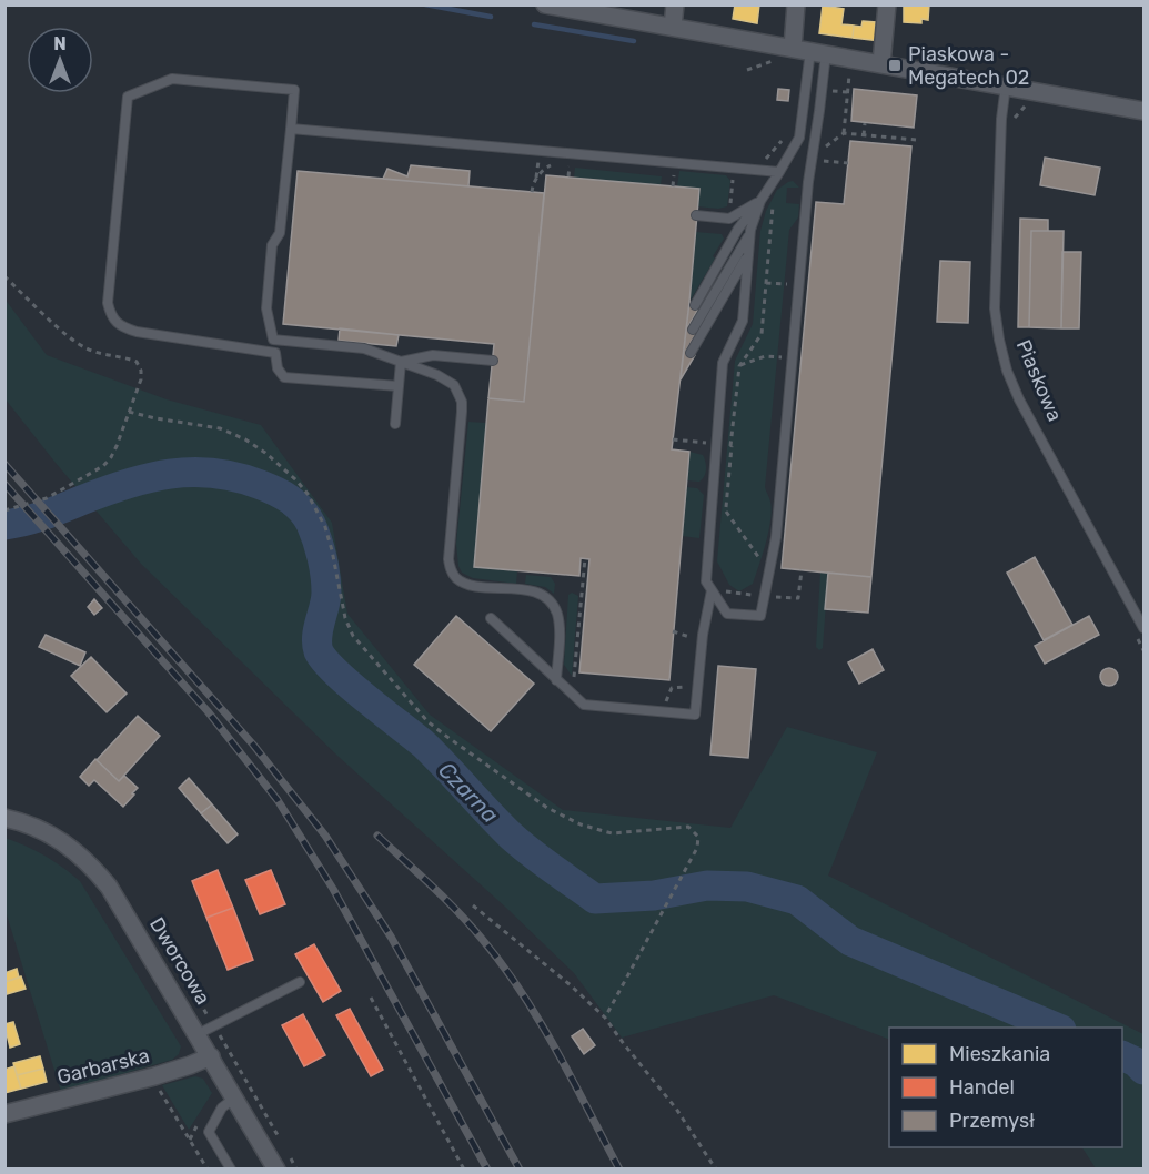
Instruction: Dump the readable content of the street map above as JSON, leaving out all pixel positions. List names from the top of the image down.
{
  "streets": {
    "street": ["Dworcowa", "Garbarska"],
    "lane": ["Piaskowa"]
  },
  "crossings": [
    ["Dworcowa", "Garbarska"]
  ],
  "water": ["Czarna"],
  "places": {
    "transit": ["Piaskowa - Megatech 02"]
  },
  "legend": ["Mieszkania", "Handel", "Przemysł"],
  "north": "top"
}
